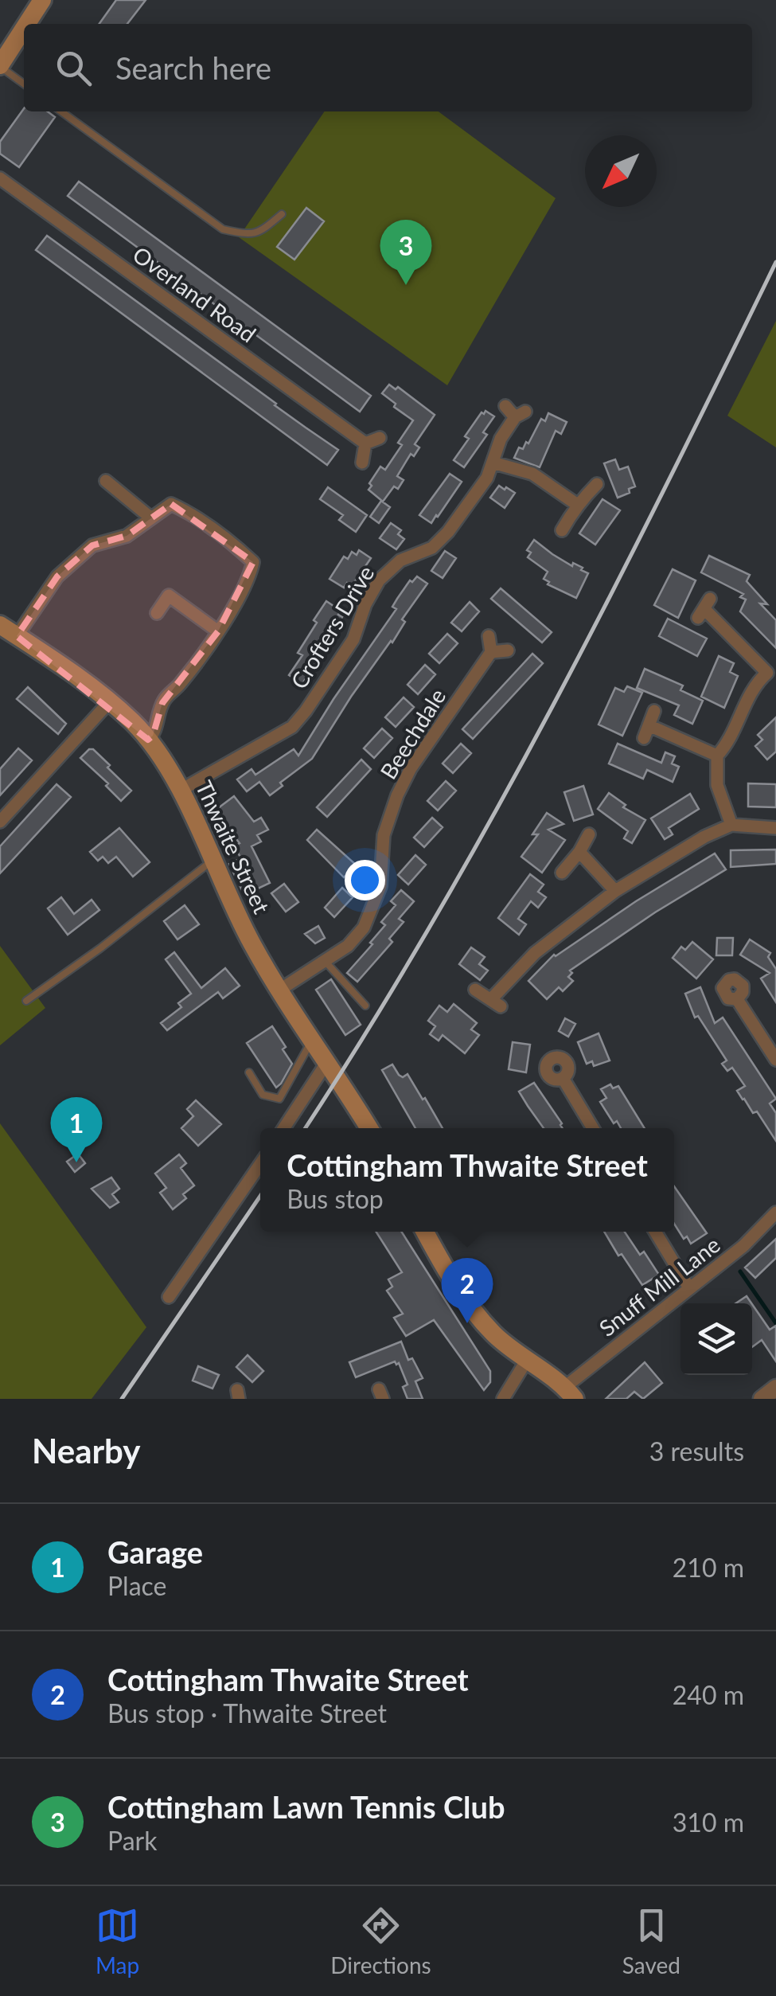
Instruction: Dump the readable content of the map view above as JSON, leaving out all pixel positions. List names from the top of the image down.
{
  "streets": {
    "main road": ["Thwaite Street"],
    "street": [
      "Overland Road",
      "Crofters Drive",
      "Beechdale",
      "Snuff Mill Lane"
    ]
  },
  "crossings": [
    ["Crofters Drive", "Thwaite Street"],
    ["Beechdale", "Thwaite Street"]
  ],
  "north": "bottom left",
  "page": {
    "search": "Search here",
    "pins": ["3", "1", "2"],
    "popup": ["Cottingham Thwaite Street", "Bus stop"],
    "heading": ["Nearby", "3 results"],
    "list": [
      {
        "mark": "1",
        "name": "Garage",
        "note": "Place",
        "value": "210 m"
      },
      {
        "mark": "2",
        "name": "Cottingham Thwaite Street",
        "note": "Bus stop · Thwaite Street",
        "value": "240 m"
      },
      {
        "mark": "3",
        "name": "Cottingham Lawn Tennis Club",
        "note": "Park",
        "value": "310 m"
      }
    ],
    "nav": ["Map", "Directions", "Saved"]
  }
}
